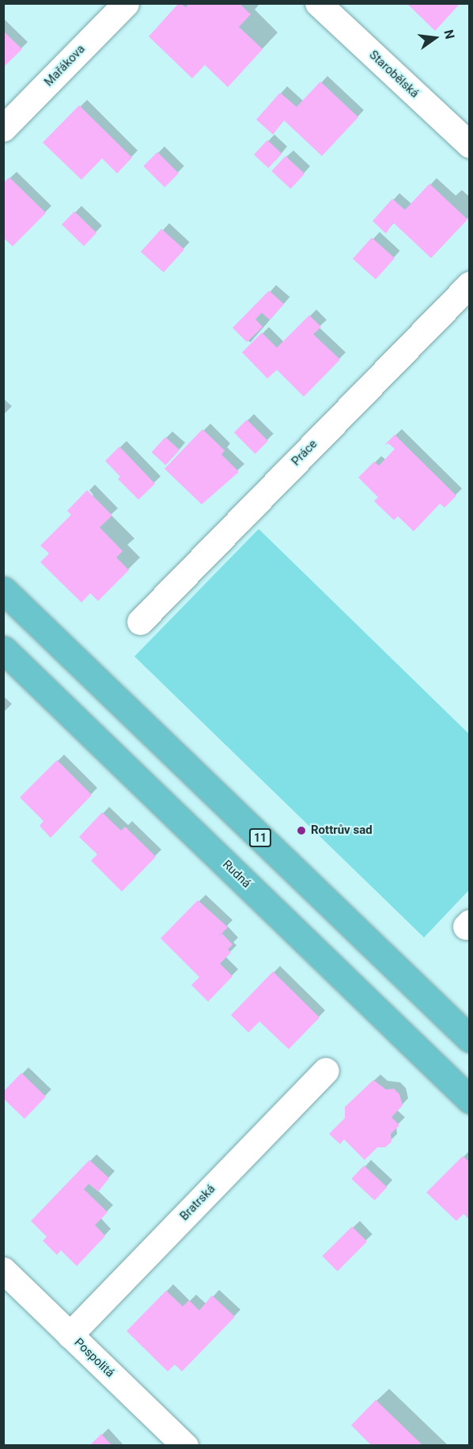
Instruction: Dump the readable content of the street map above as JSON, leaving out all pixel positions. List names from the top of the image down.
{
  "streets": {
    "highway": ["11", "Rudná"],
    "street": [
      "Mařákova",
      "Starobělská",
      "Práce",
      "Bratrská",
      "Pospolitá"
    ]
  },
  "crossings": [
    ["Bratrská", "Pospolitá"]
  ],
  "places": ["Rottrův sad"],
  "north": "right"
}
